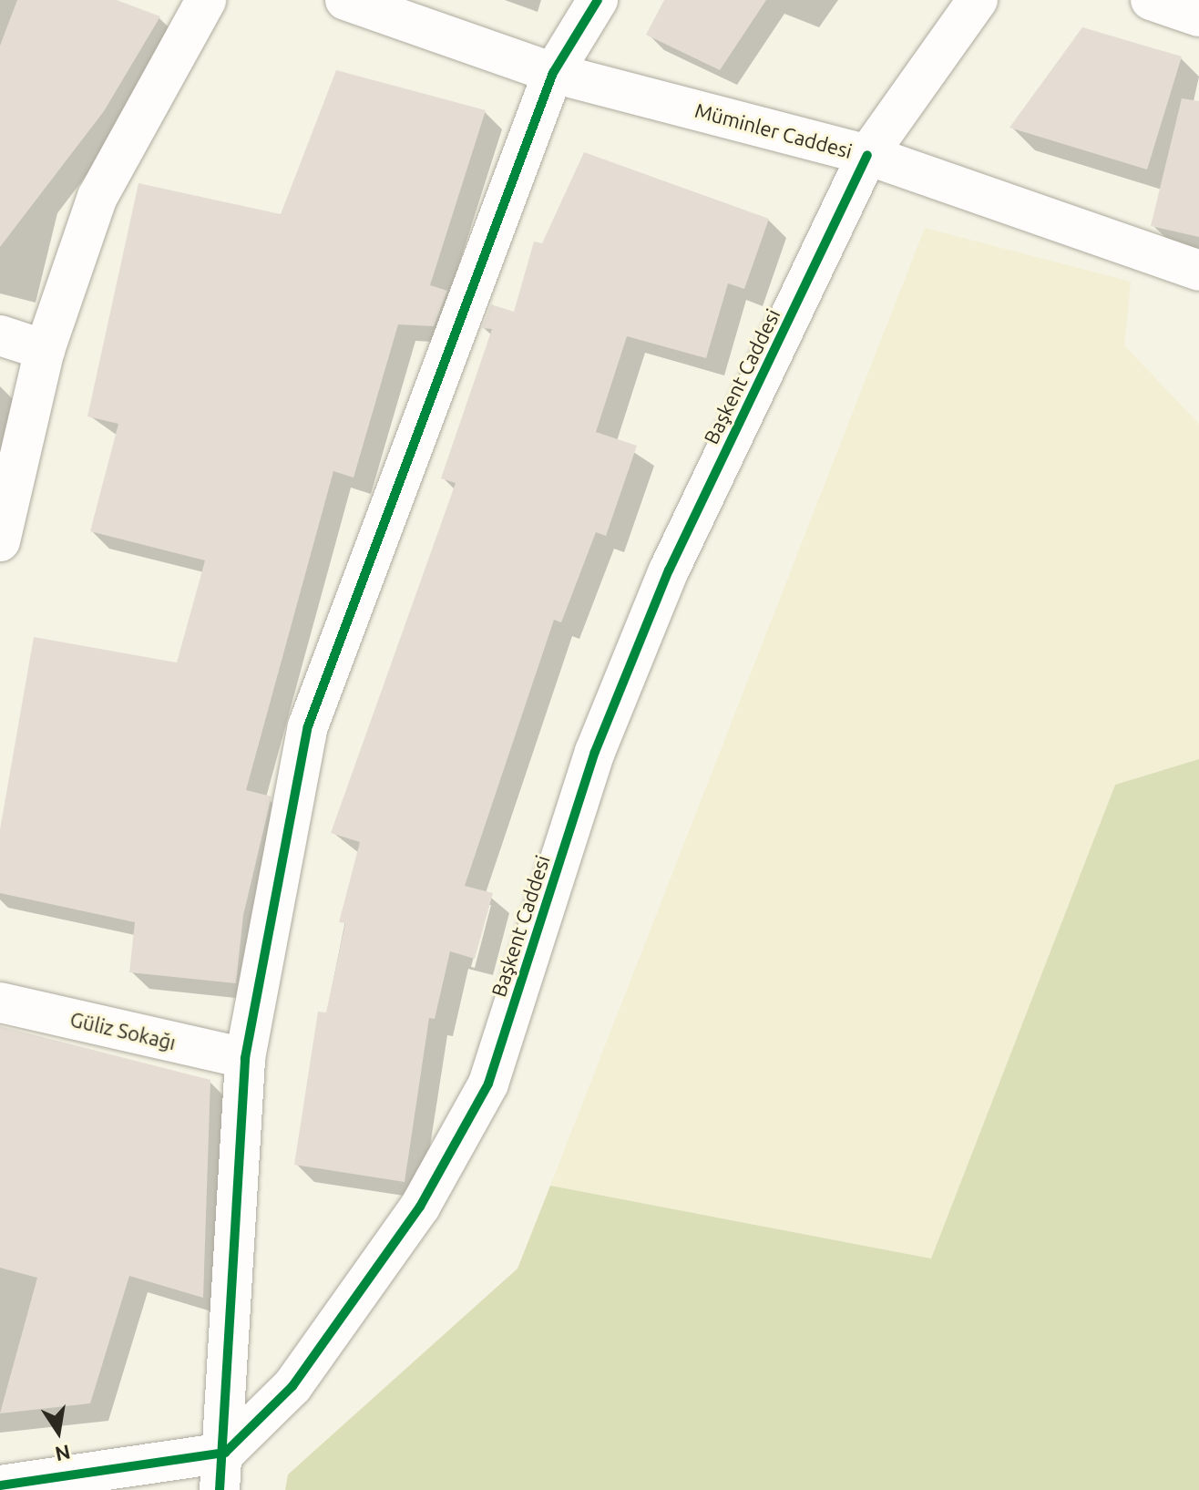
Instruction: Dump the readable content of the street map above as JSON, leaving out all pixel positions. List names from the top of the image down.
{
  "streets": {
    "street": ["Müminler Caddesi", "Başkent Caddesi", "Güliz Sokağı"]
  },
  "crossings": [
    ["Müminler Caddesi", "Başkent Caddesi"]
  ],
  "north": "bottom"
}
